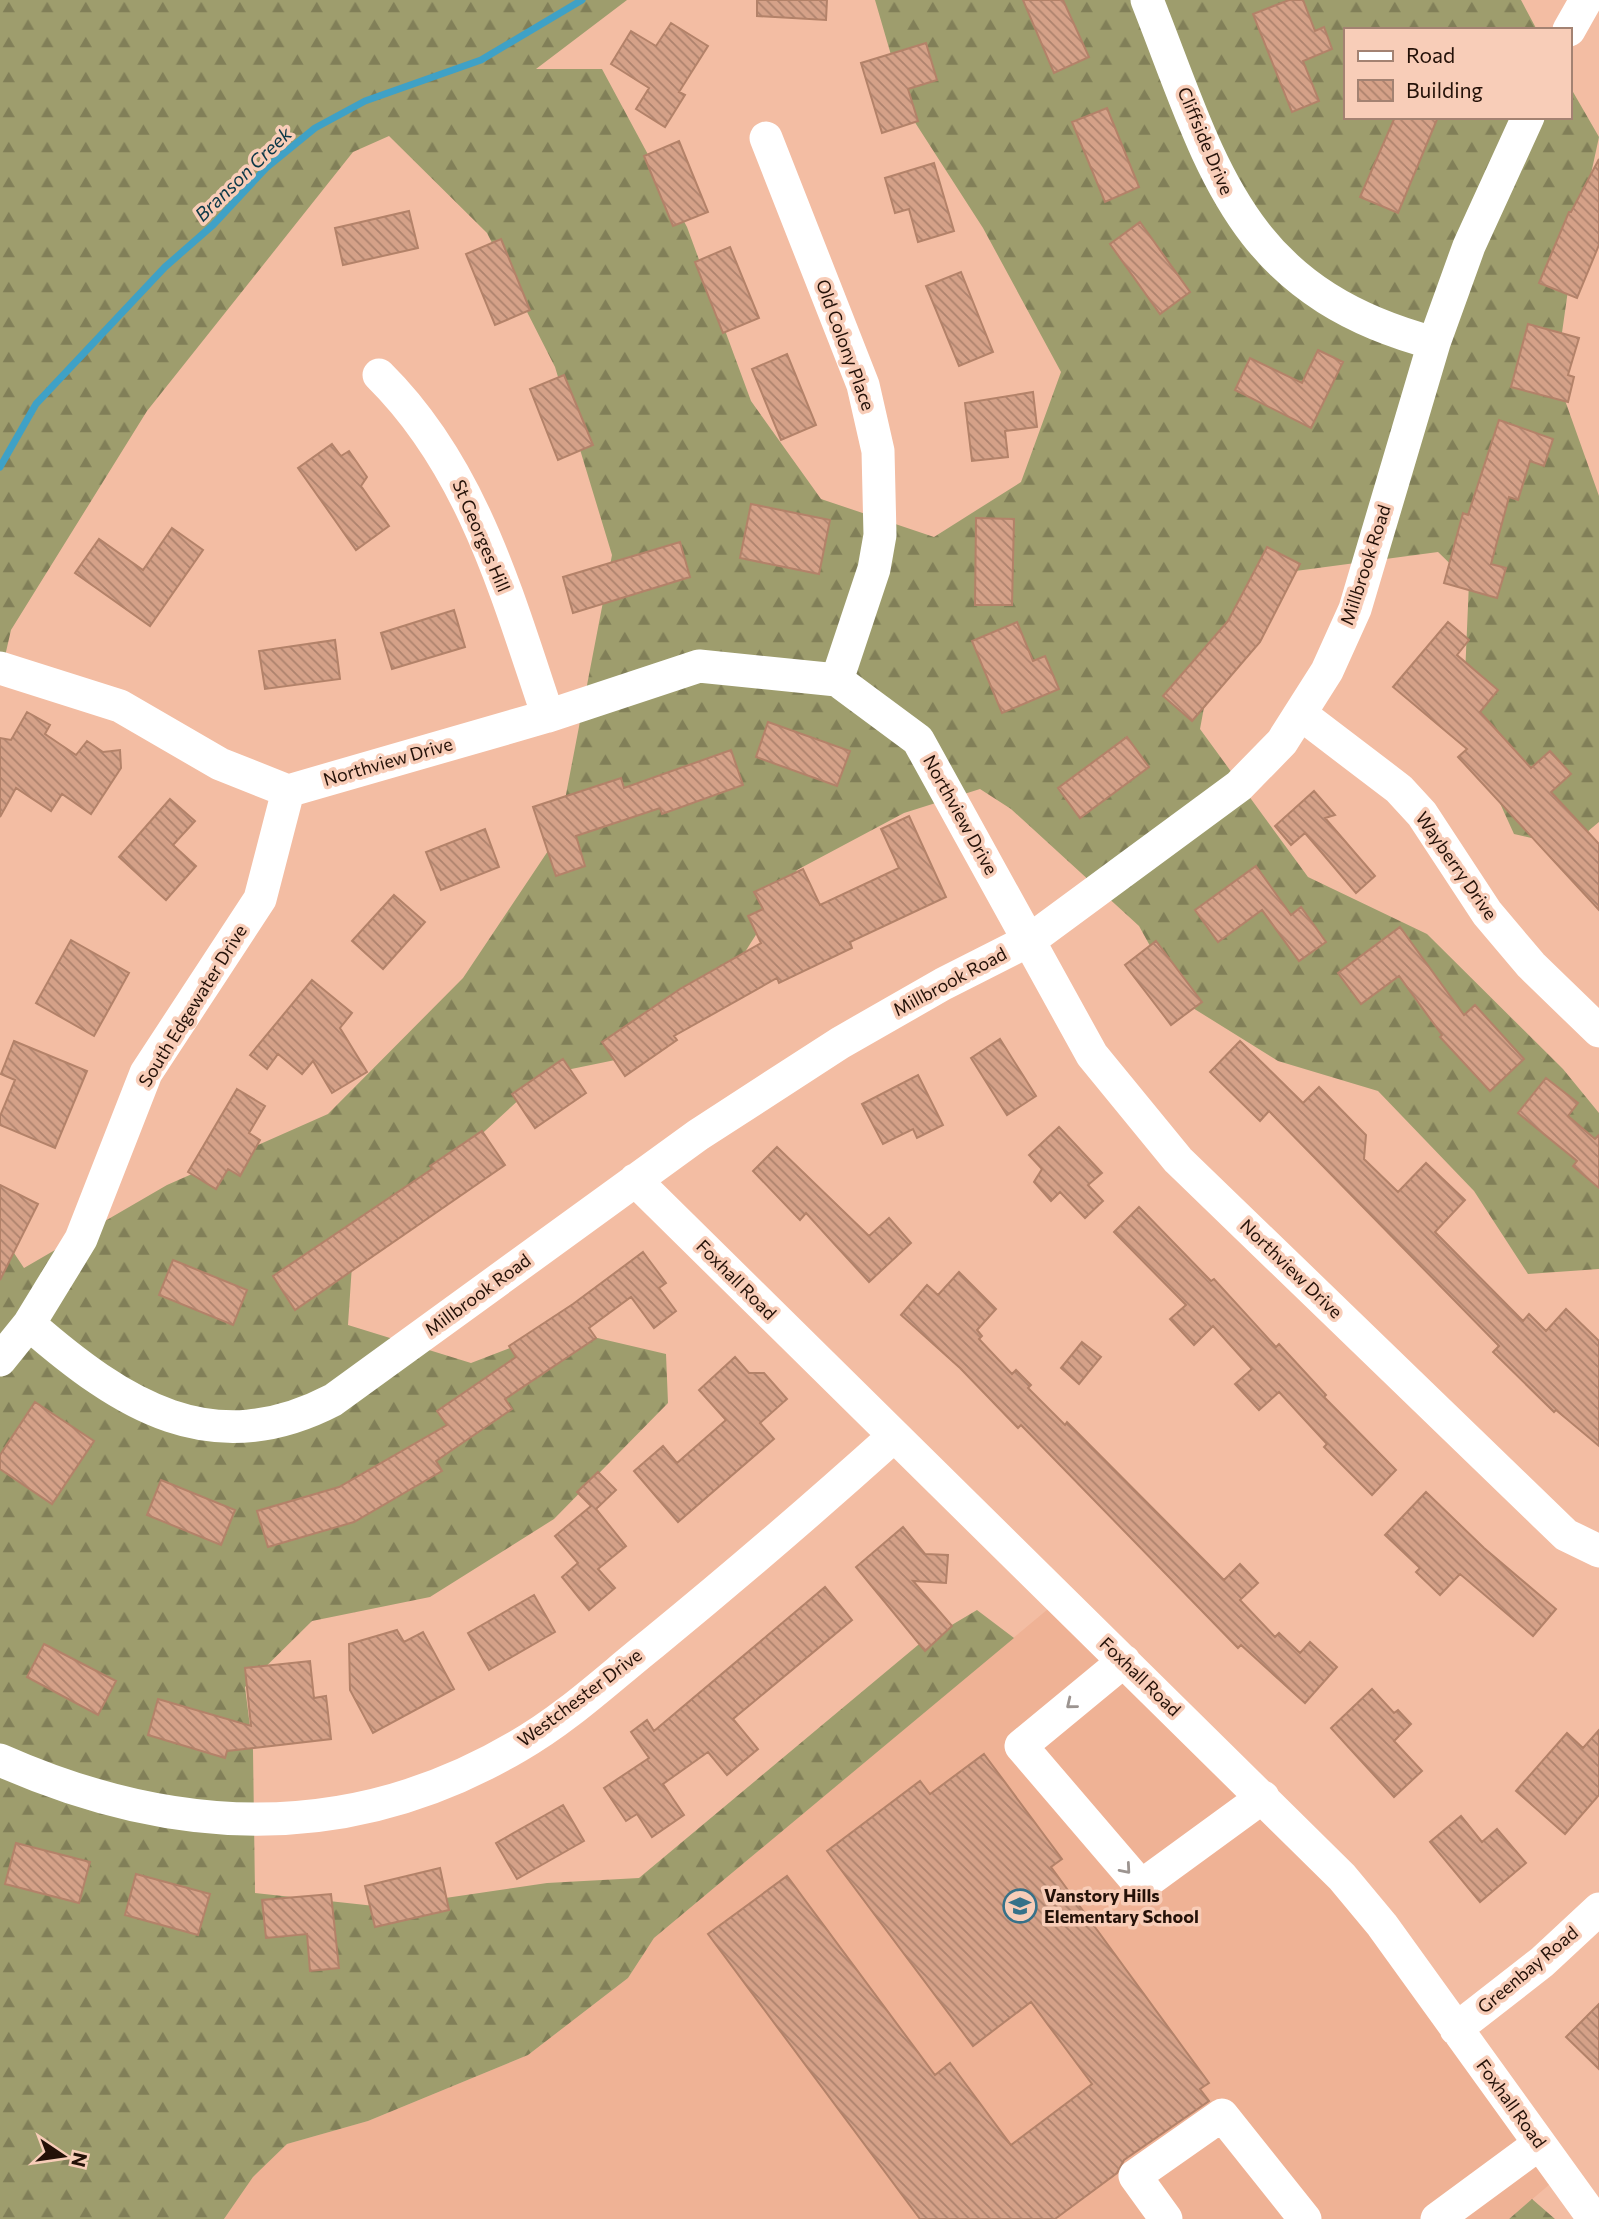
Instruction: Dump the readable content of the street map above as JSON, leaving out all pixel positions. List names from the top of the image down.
{
  "streets": {
    "street": [
      "Cliffside Drive",
      "Old Colony Place",
      "St Georges Hill",
      "Millbrook Road",
      "Northview Drive",
      "Wayberry Drive",
      "South Edgewater Drive",
      "Foxhall Road",
      "Westchester Drive",
      "Greenbay Road"
    ]
  },
  "crossings": [
    ["Cliffside Drive", "Millbrook Road"],
    ["Old Colony Place", "Northview Drive"],
    ["St Georges Hill", "Northview Drive"],
    ["Millbrook Road", "Northview Drive"],
    ["Millbrook Road", "Wayberry Drive"],
    ["Millbrook Road", "South Edgewater Drive"],
    ["Millbrook Road", "Foxhall Road"],
    ["Northview Drive", "South Edgewater Drive"],
    ["Foxhall Road", "Westchester Drive"],
    ["Foxhall Road", "Greenbay Road"]
  ],
  "water": ["Branson Creek"],
  "places": {
    "school or university": ["Vanstory Hills Elementary School"]
  },
  "legend": ["Road", "Building"],
  "north": "right"
}
